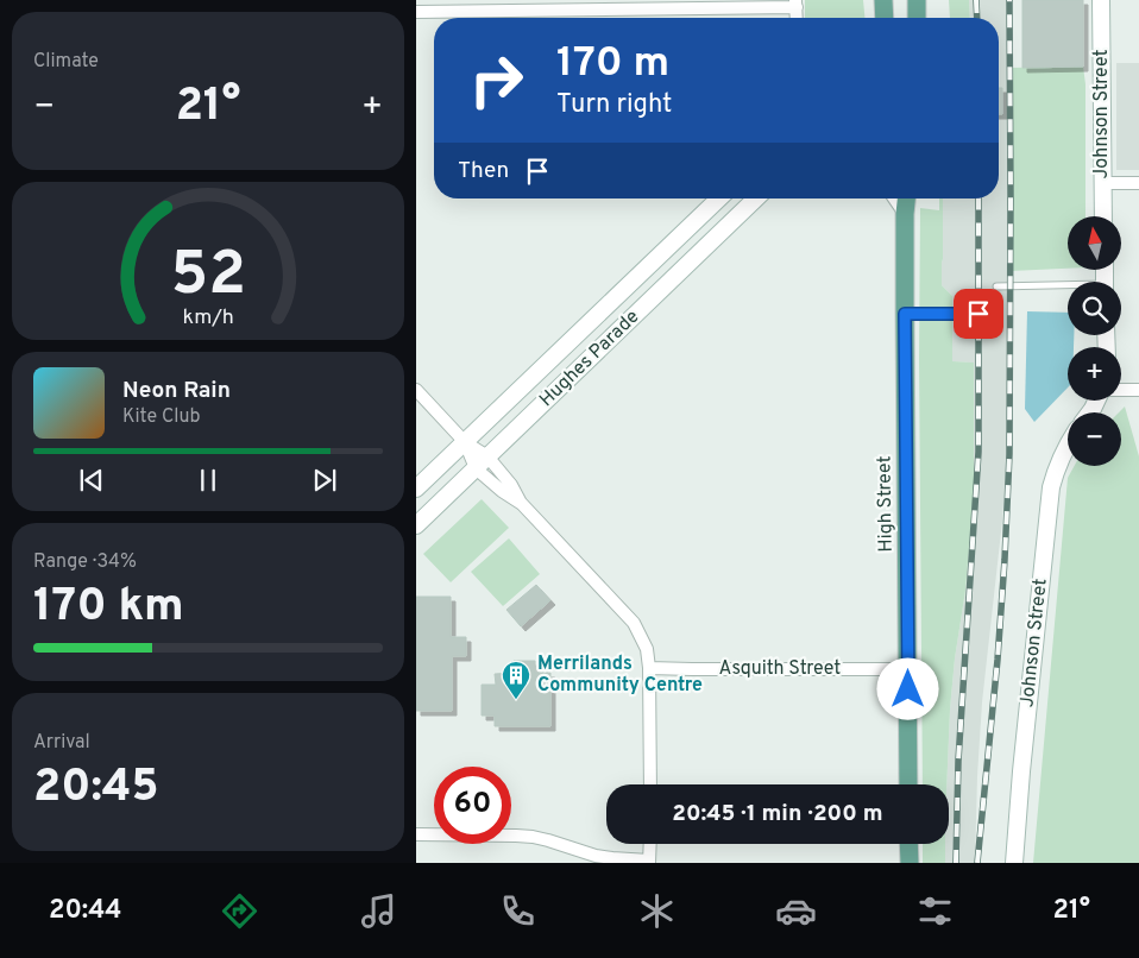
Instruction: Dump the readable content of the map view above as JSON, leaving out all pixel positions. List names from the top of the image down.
{
  "streets": {
    "main road": ["High Street"],
    "street": ["Johnson Street", "Hughes Parade", "Asquith Street"]
  },
  "crossings": [
    ["High Street", "Asquith Street"]
  ],
  "places": {
    "building": ["Merrilands Community Centre"]
  },
  "north": "top",
  "page": {
    "tile": [
      "Climate",
      ["Range · 34%", "170 km"],
      ["Arrival", "20:45"]
    ],
    "turn": ["170 m", "Turn right"],
    "heat": ["−", "21°", "+"],
    "then": "Then",
    "map_buttons": ["+", "−"],
    "song": ["Neon Rain", "Kite Club"],
    "limit": "60",
    "trip": "20:45 · 1 min · 200 m",
    "tabs": ["20:44", "21°"],
    "gauge": ["52", "km/h"]
  }
}
